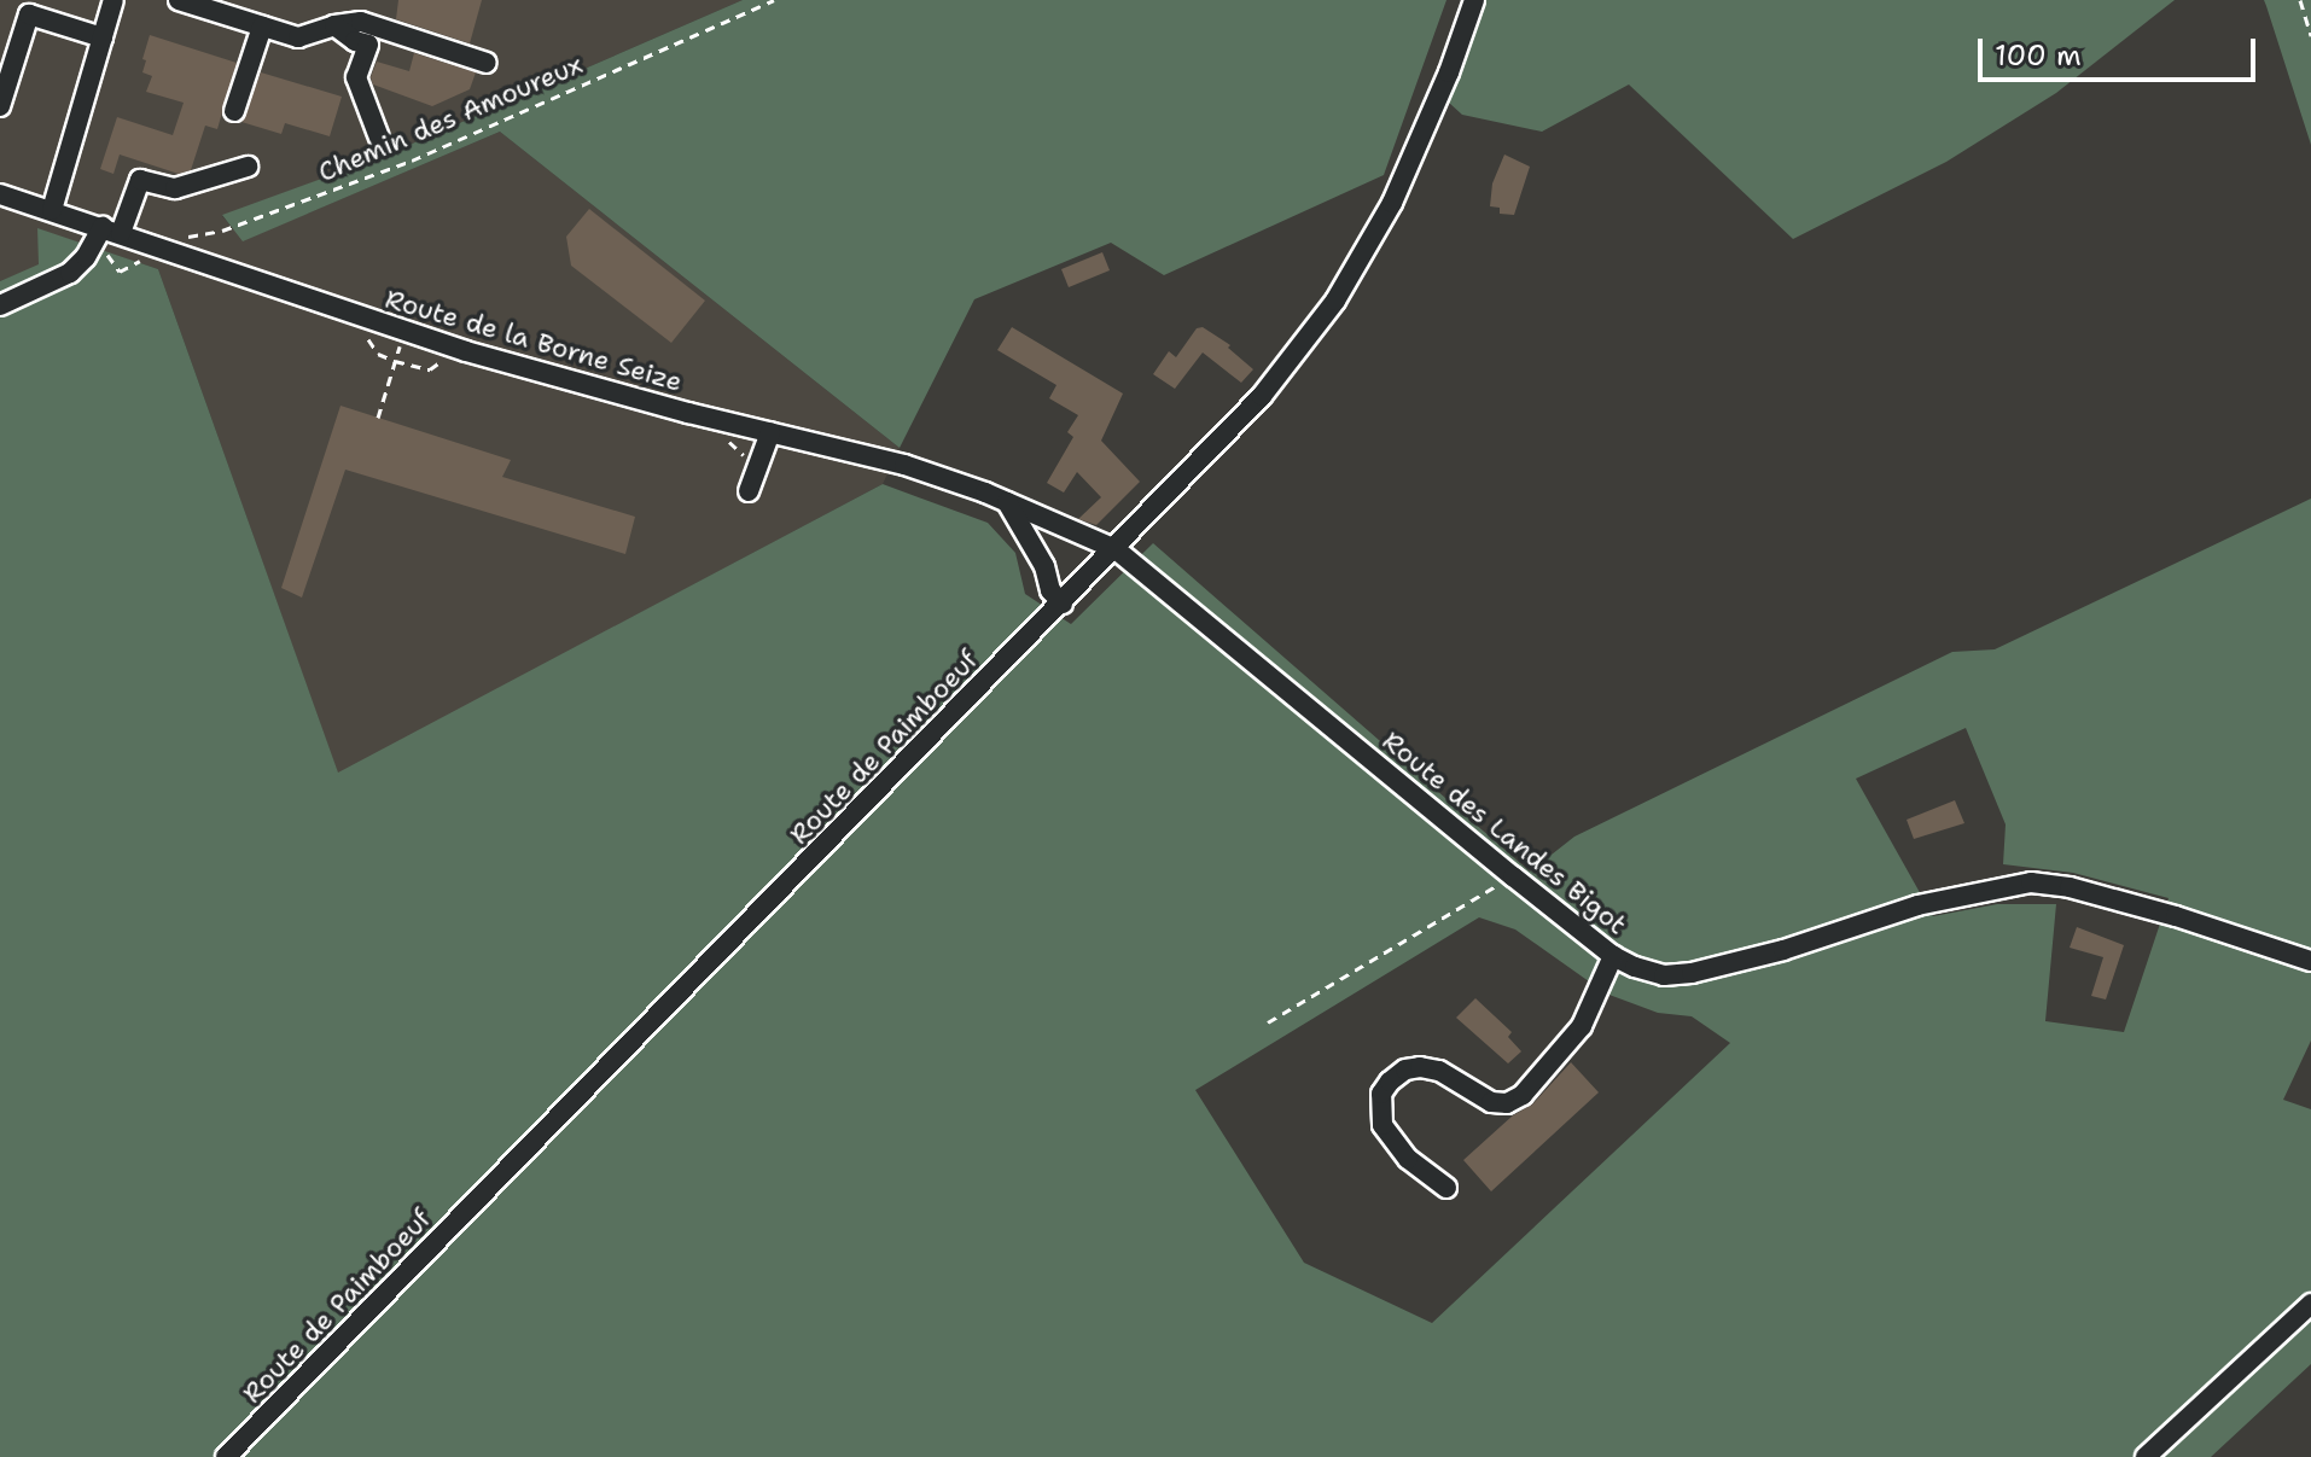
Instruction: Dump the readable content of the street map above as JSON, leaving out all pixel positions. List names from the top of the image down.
{
  "streets": {
    "street": ["Route de la Borne Seize", "Route de Paimboeuf", "Route des Landes Bigot"],
    "path": ["Chemin des Amoureux"]
  },
  "crossings": [
    ["Route de la Borne Seize", "Route des Landes Bigot"],
    ["Route de Paimboeuf", "Route des Landes Bigot"]
  ],
  "scale_bar": "100 m"
}
